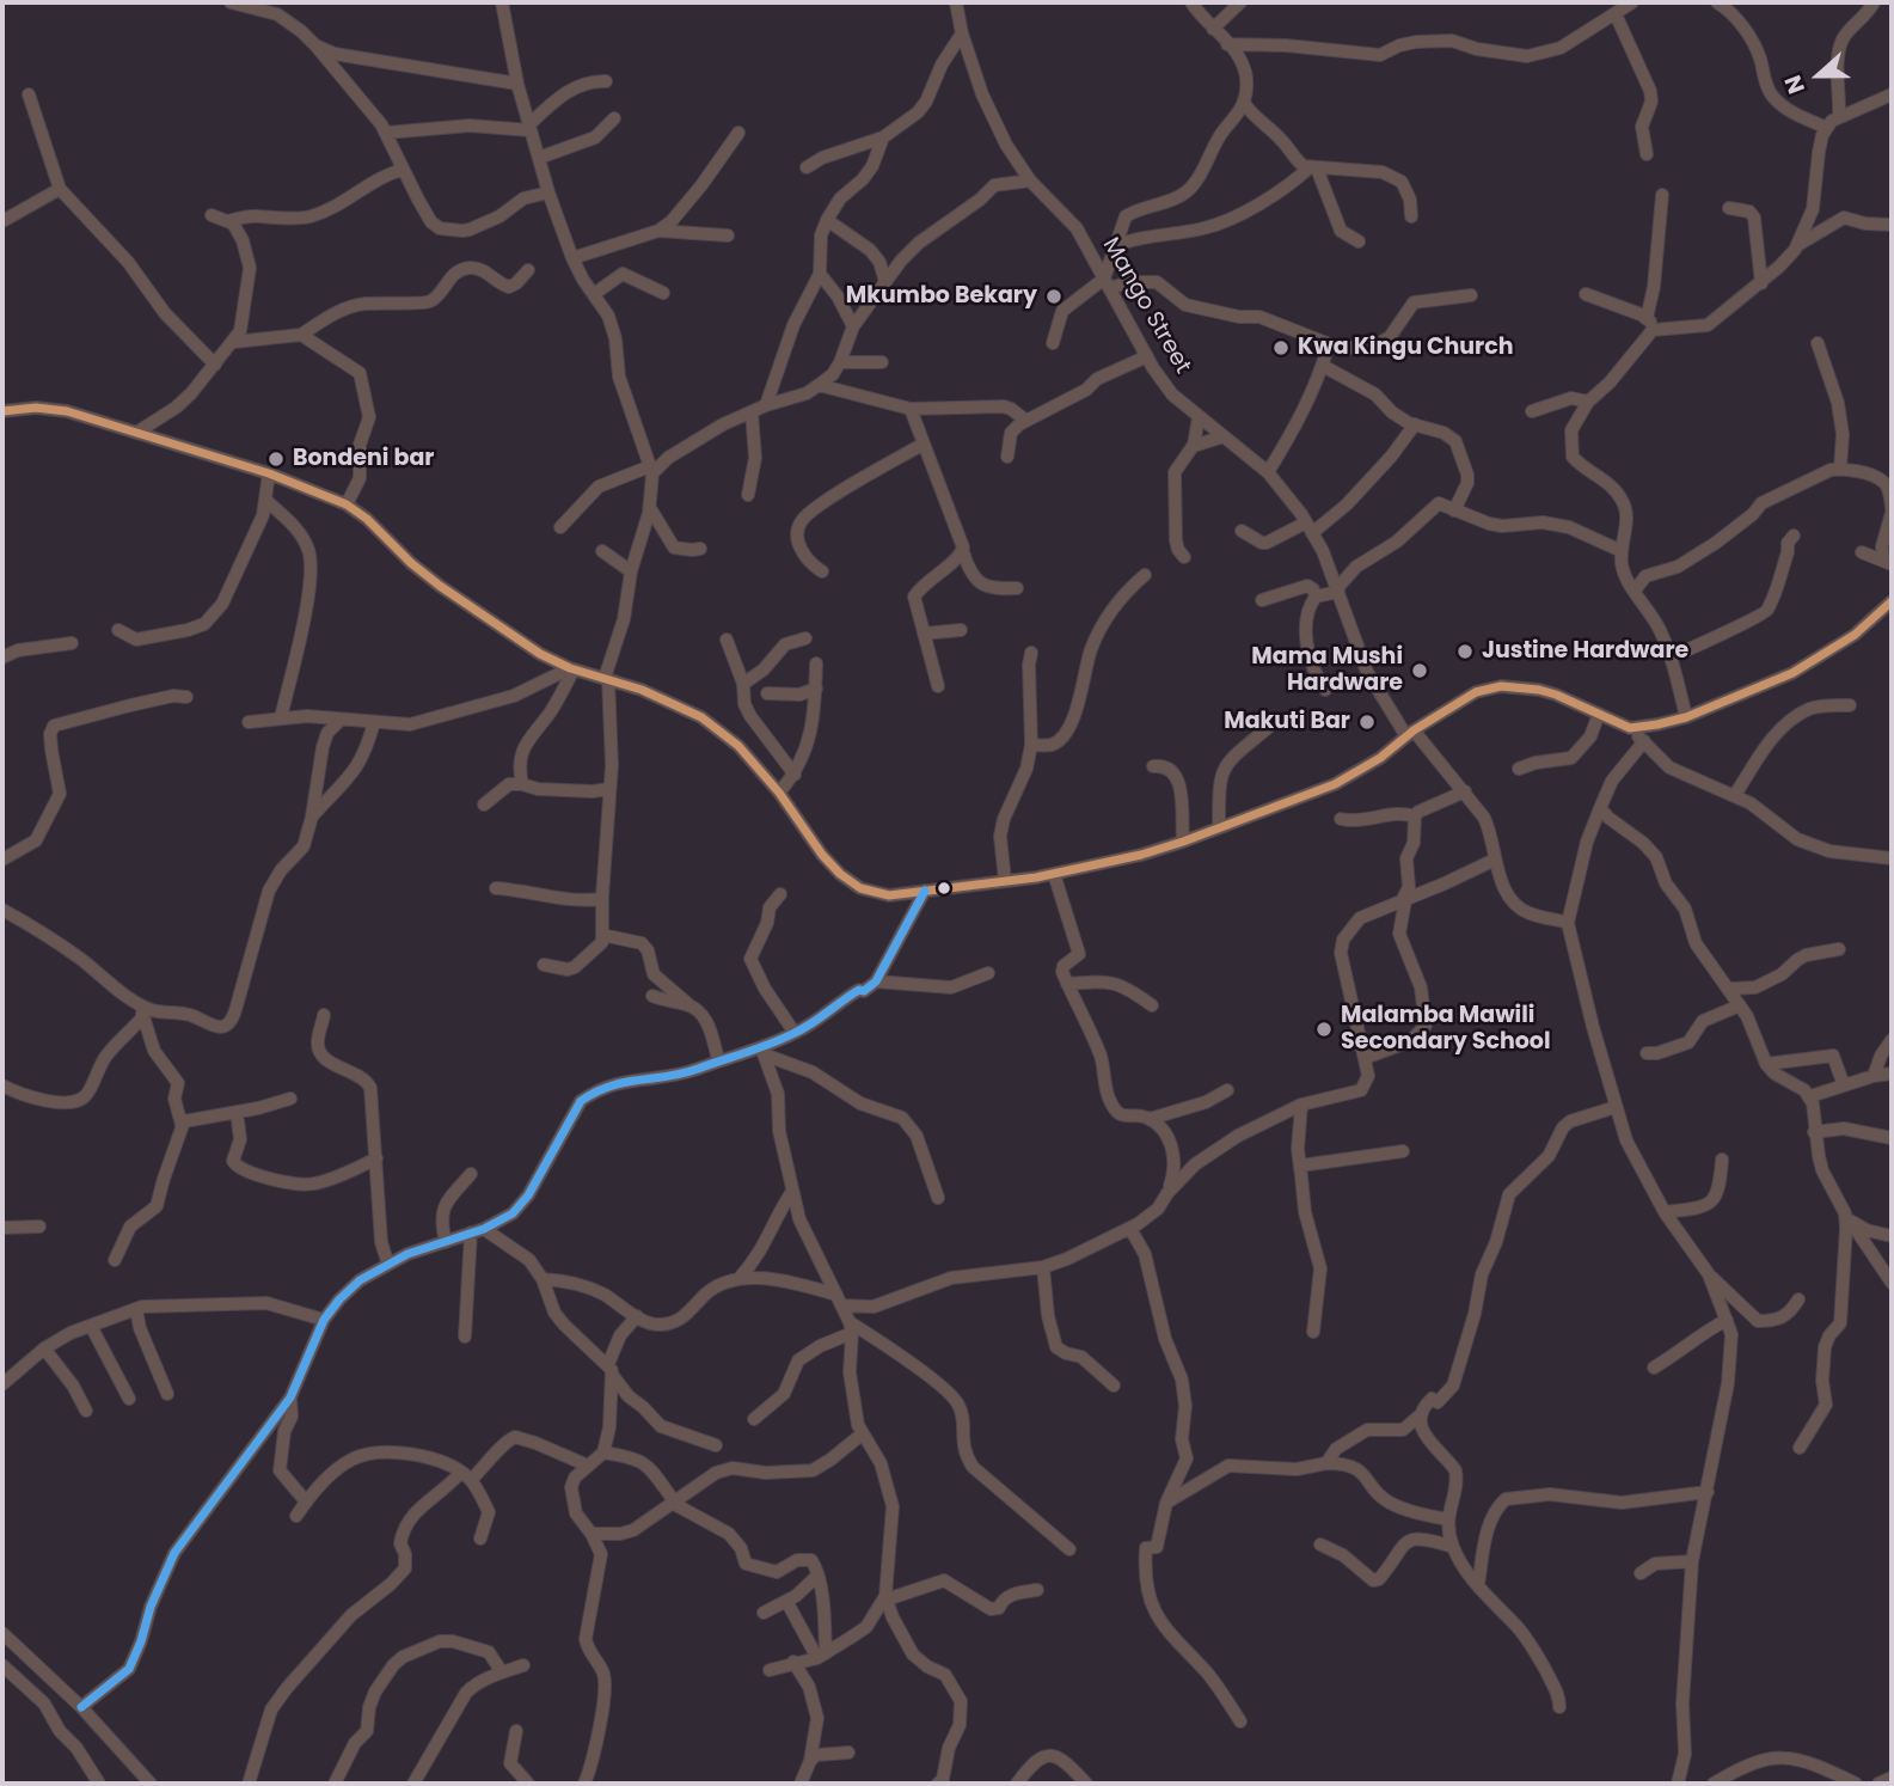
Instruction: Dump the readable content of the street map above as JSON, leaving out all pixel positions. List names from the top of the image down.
{
  "streets": {
    "street": ["Mango Street"]
  },
  "places": [
    "Mkumbo Bekary",
    "Kwa Kingu Church",
    "Bondeni bar",
    "Justine Hardware",
    "Mama Mushi Hardware",
    "Makuti Bar",
    "Malamba Mawili Secondary School"
  ],
  "north": "left"
}
